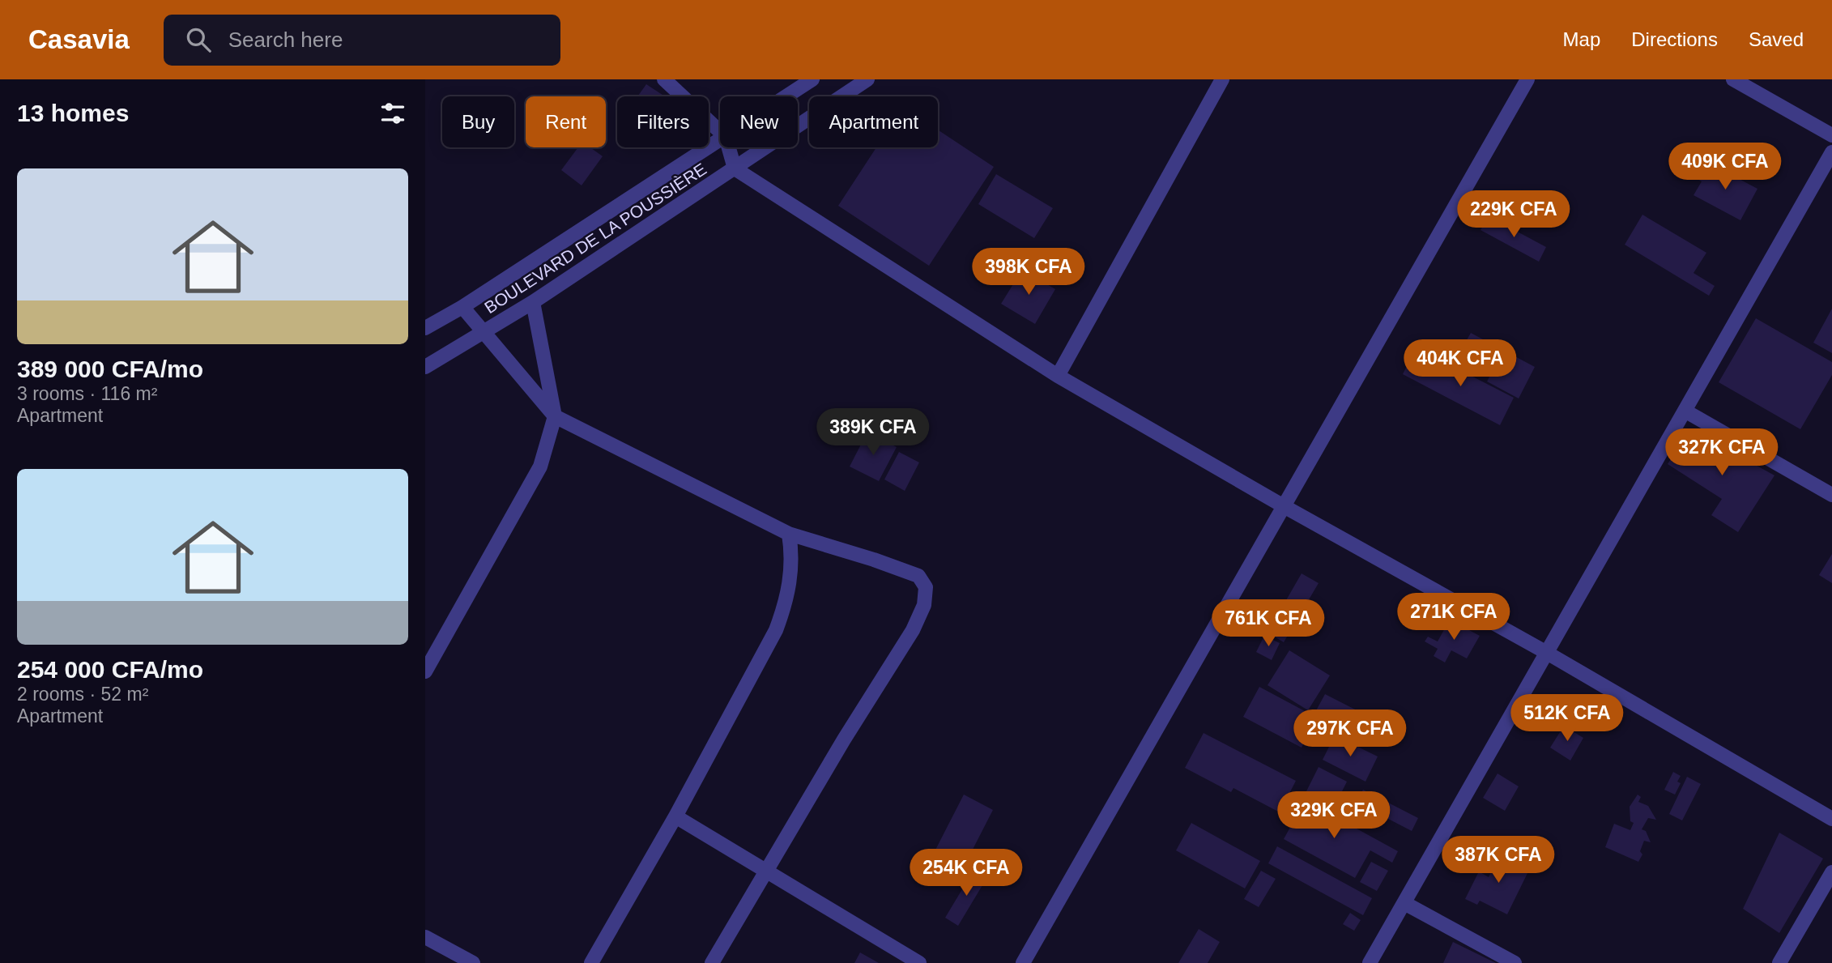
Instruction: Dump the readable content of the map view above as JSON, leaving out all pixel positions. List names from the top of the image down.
{
  "streets": {
    "street": ["BOULEVARD DE LA POUSSIÈRE"]
  },
  "page": {
    "header": "Casavia",
    "search": "Search here",
    "nav": ["Map", "Directions", "Saved"],
    "heading": "13 homes",
    "chip": [
      "Buy",
      "Rent",
      "Filters",
      "New",
      "Apartment"
    ],
    "price": [
      "409K CFA",
      "229K CFA",
      "398K CFA",
      "404K CFA",
      "389K CFA",
      "327K CFA",
      "271K CFA",
      "761K CFA",
      "512K CFA",
      "297K CFA",
      "329K CFA",
      "387K CFA",
      "254K CFA"
    ],
    "list": [
      {
        "name": "389 000 CFA/mo",
        "note": "3 rooms · 116 m² · Apartment"
      },
      {
        "name": "254 000 CFA/mo",
        "note": "2 rooms · 52 m² · Apartment"
      }
    ]
  }
}
